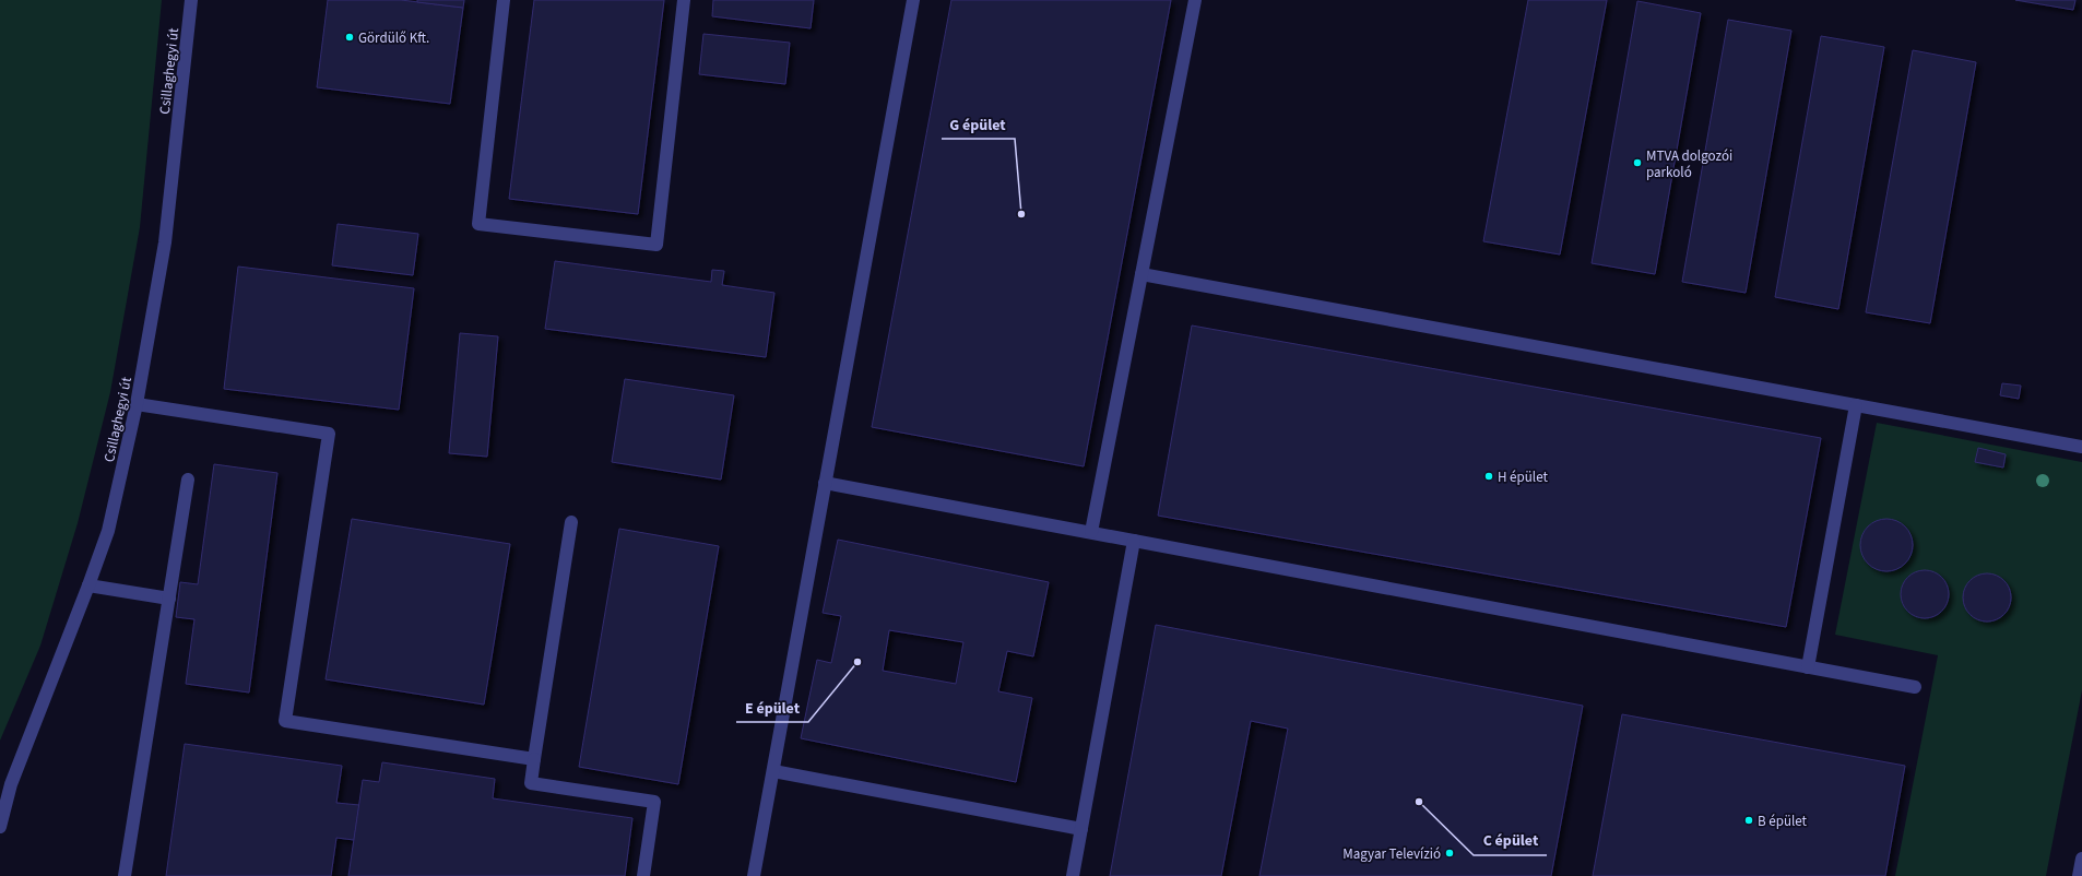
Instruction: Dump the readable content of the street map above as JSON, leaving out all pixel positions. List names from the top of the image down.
{
  "streets": {
    "street": ["Csillaghegyi út"]
  },
  "places": [
    "Gördülő Kft.",
    "MTVA dolgozói parkoló",
    "G épület",
    "H épület",
    "E épület",
    "C épület",
    "B épület",
    "Magyar Televízió"
  ]
}
